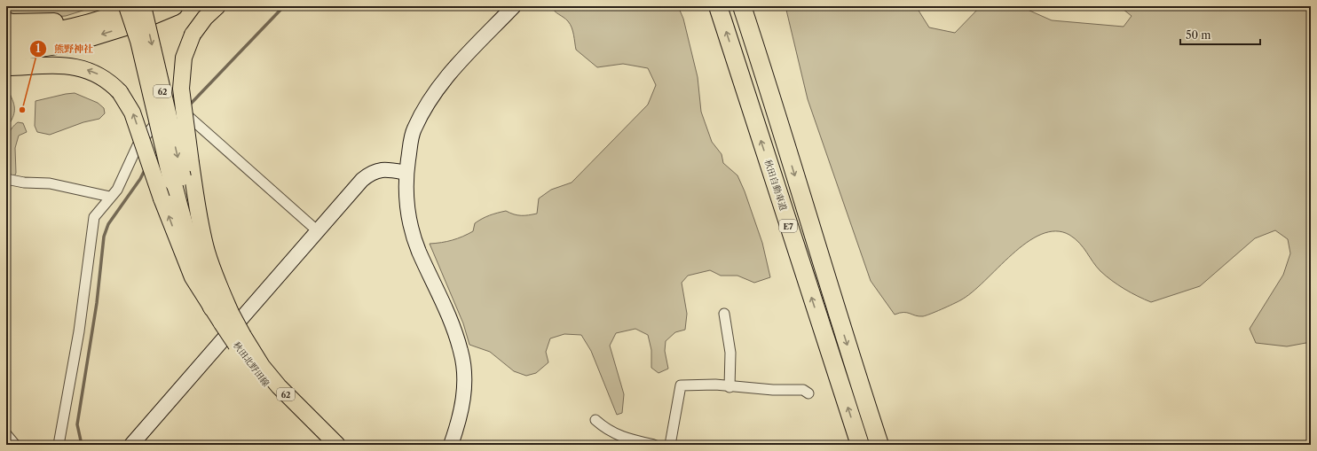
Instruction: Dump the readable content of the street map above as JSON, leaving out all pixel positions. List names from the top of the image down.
{
  "streets": {
    "highway": ["秋田自動車道", "E7"],
    "main road": ["62", "秋田北野田線"]
  },
  "crossings": [
    ["62", "秋田北野田線"]
  ],
  "places": ["熊野神社"],
  "scale_bar": "50 m"
}
